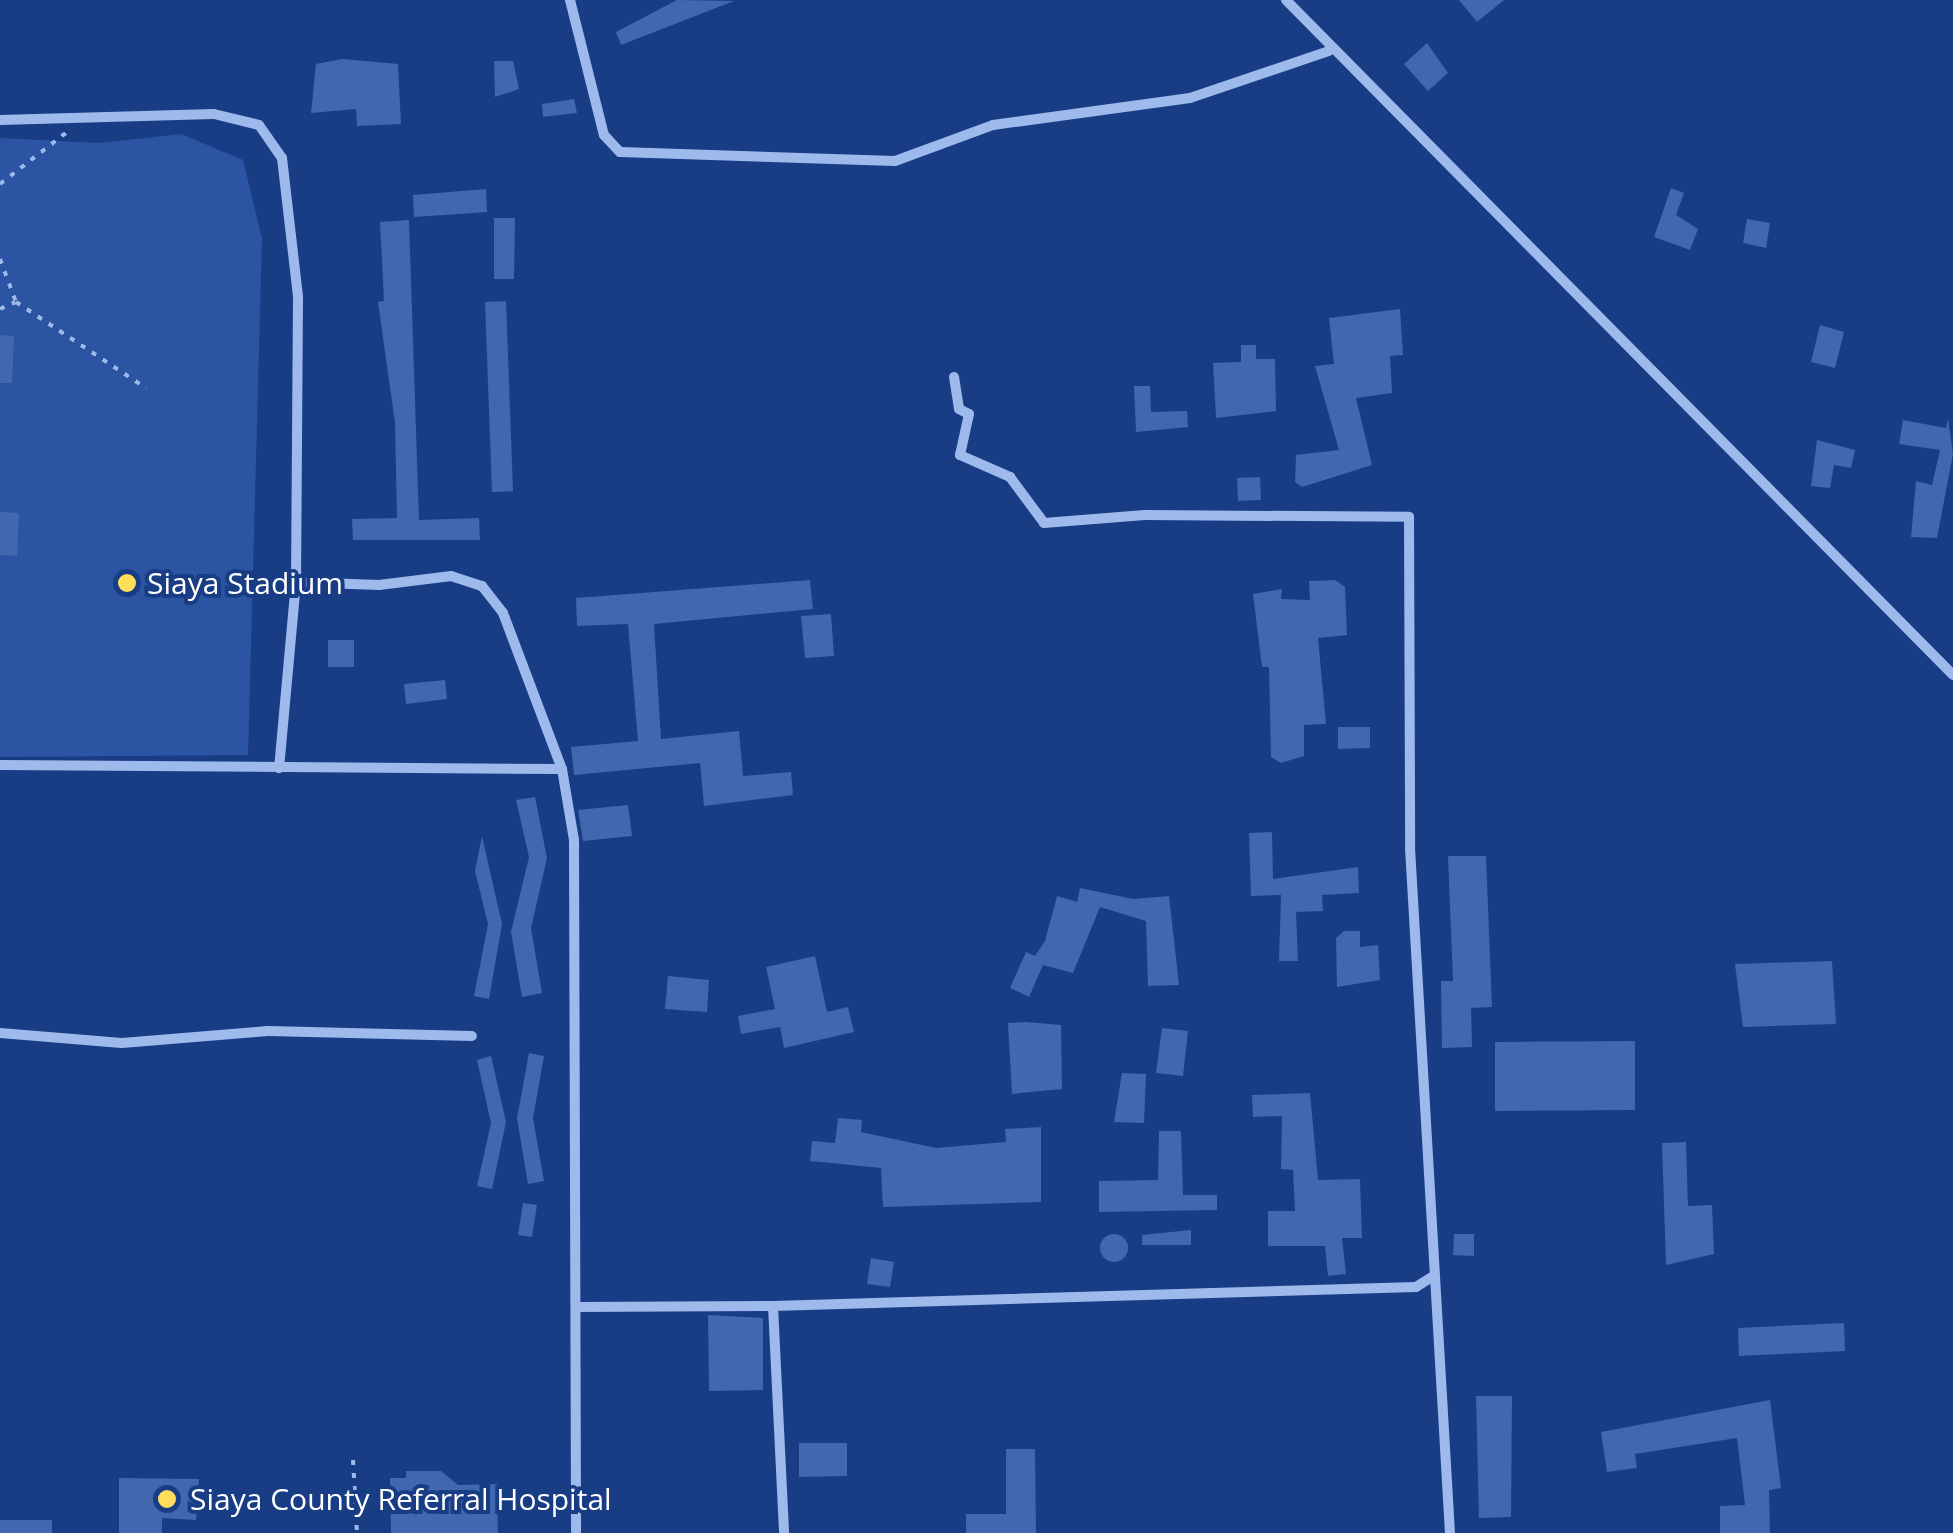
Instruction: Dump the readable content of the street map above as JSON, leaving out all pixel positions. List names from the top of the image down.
{
  "places": ["Siaya Stadium", "Siaya County Referral Hospital"]
}
